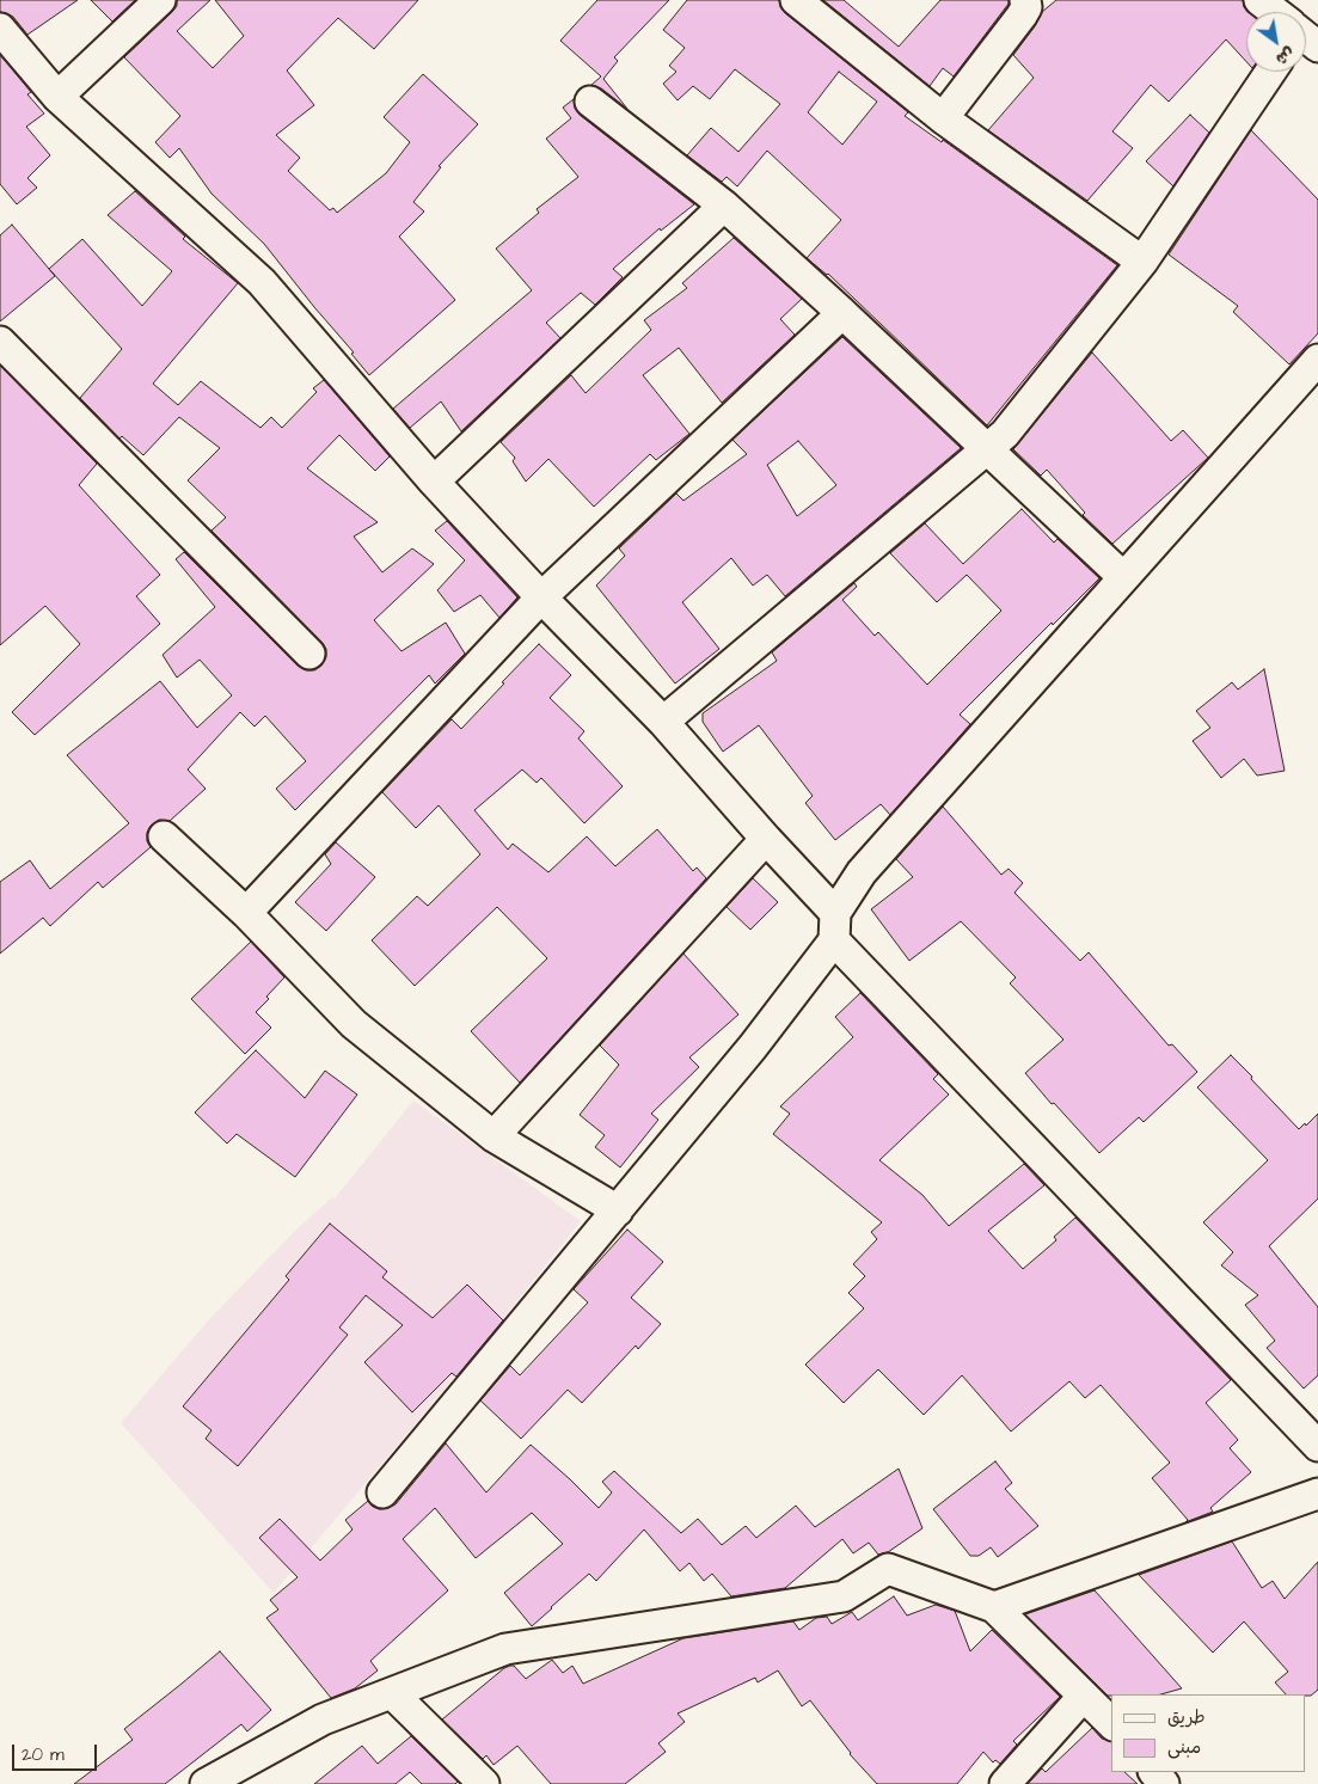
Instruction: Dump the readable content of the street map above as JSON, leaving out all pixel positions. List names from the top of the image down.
{
  "legend": ["طريق", "مبنى"],
  "scale_bar": "20 m",
  "north": "bottom right"
}
